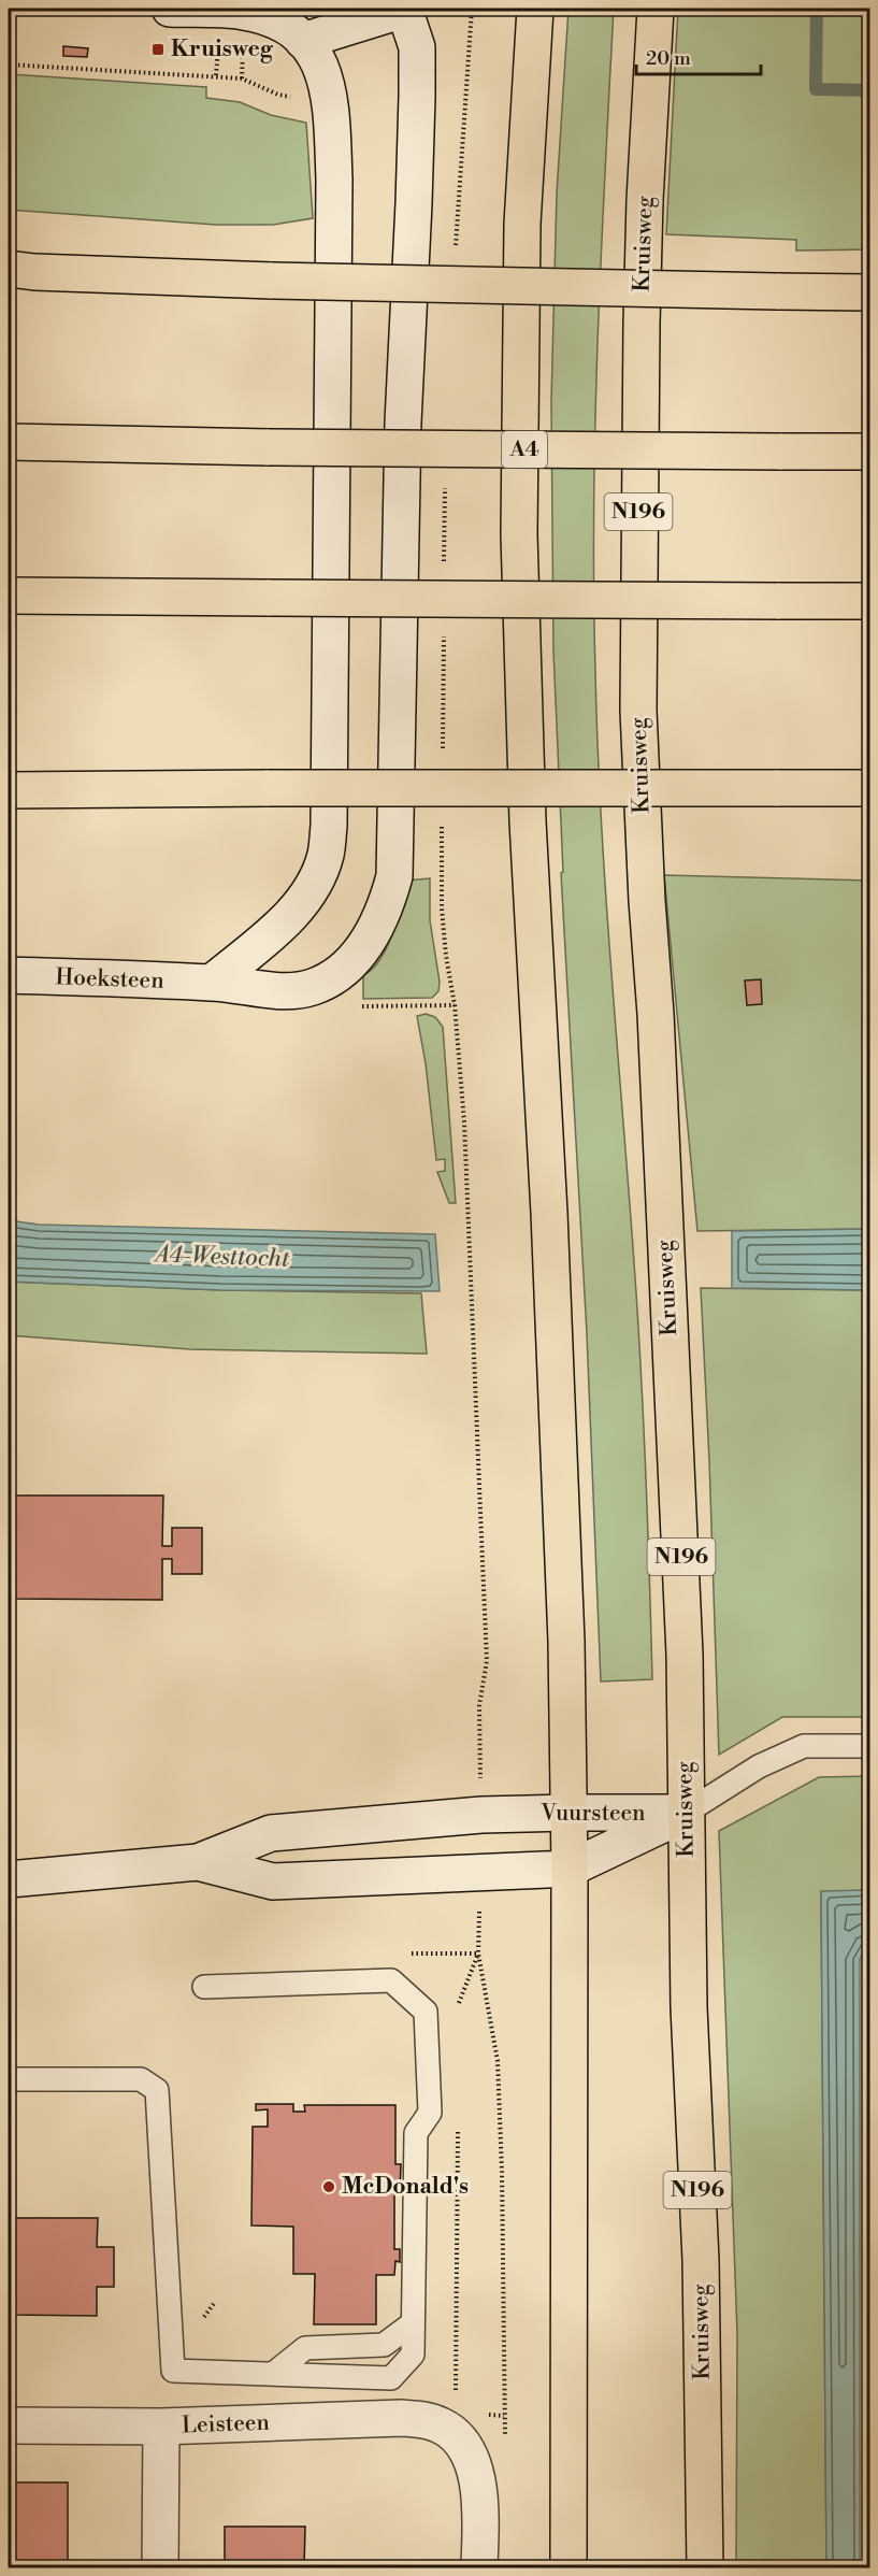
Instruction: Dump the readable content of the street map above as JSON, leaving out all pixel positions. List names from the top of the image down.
{
  "streets": {
    "highway": ["Kruisweg", "A4", "N196"],
    "street": ["Hoeksteen", "Vuursteen", "Leisteen"]
  },
  "crossings": [
    ["Kruisweg", "Vuursteen"]
  ],
  "water": ["A4-Westtocht"],
  "places": {
    "transit": ["Kruisweg"],
    "other": ["McDonald's"]
  },
  "scale_bar": "20 m"
}
